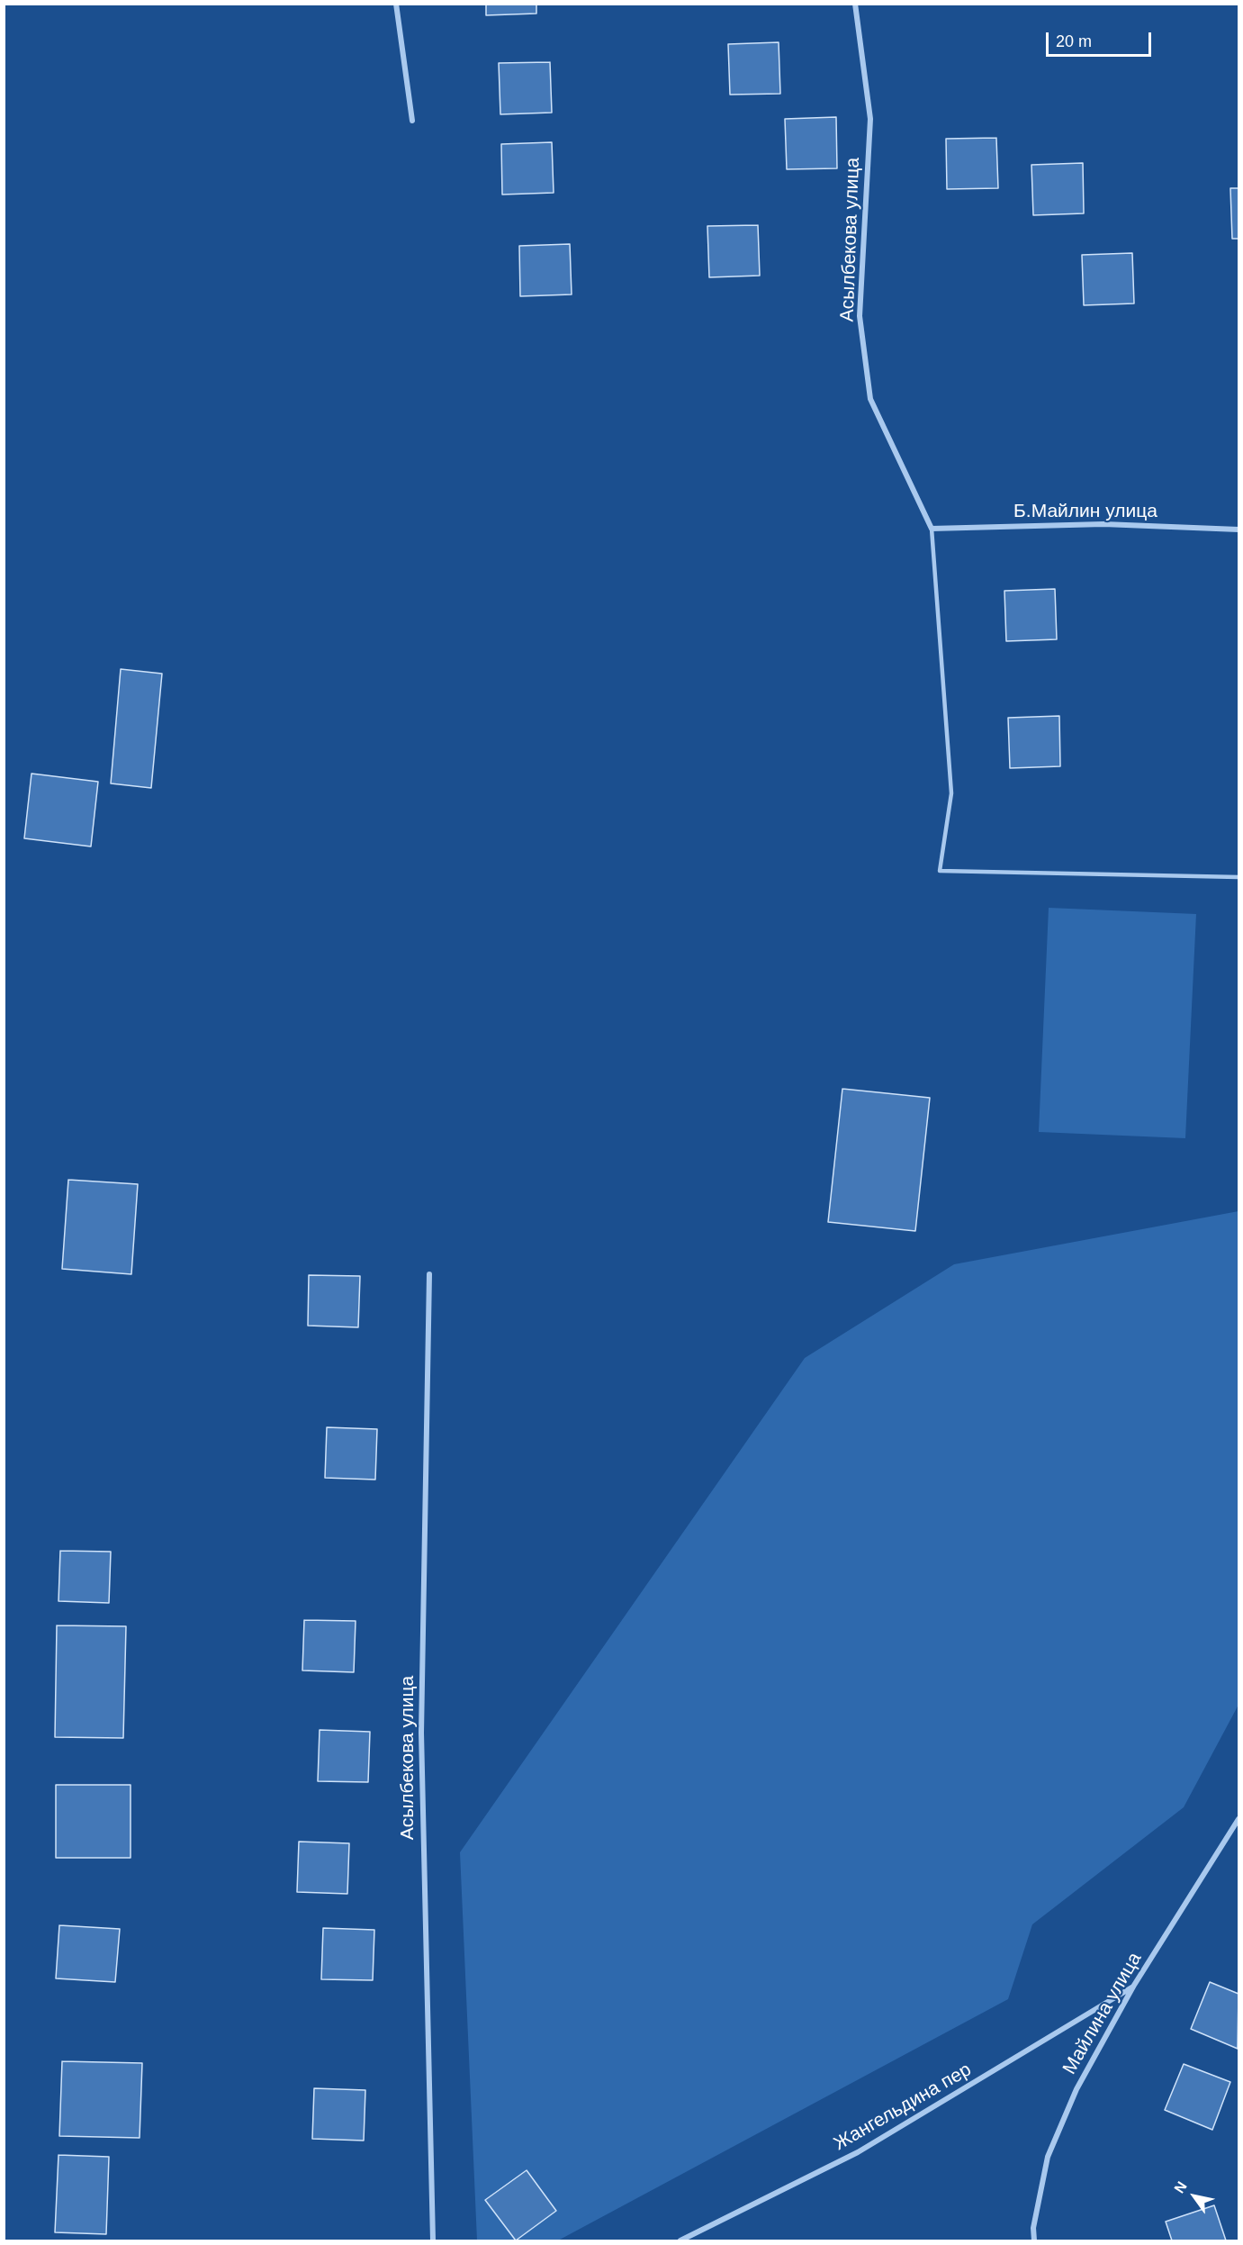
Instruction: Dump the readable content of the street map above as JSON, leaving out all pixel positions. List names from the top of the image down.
{
  "streets": {
    "street": [
      "Асылбекова улица",
      "Б.Майлин улица",
      "Майлина улица",
      "Жангельдина пер"
    ]
  },
  "crossings": [
    ["Асылбекова улица", "Б.Майлин улица"],
    ["Майлина улица", "Жангельдина пер"]
  ],
  "scale_bar": "20 m",
  "north": "top left"
}
